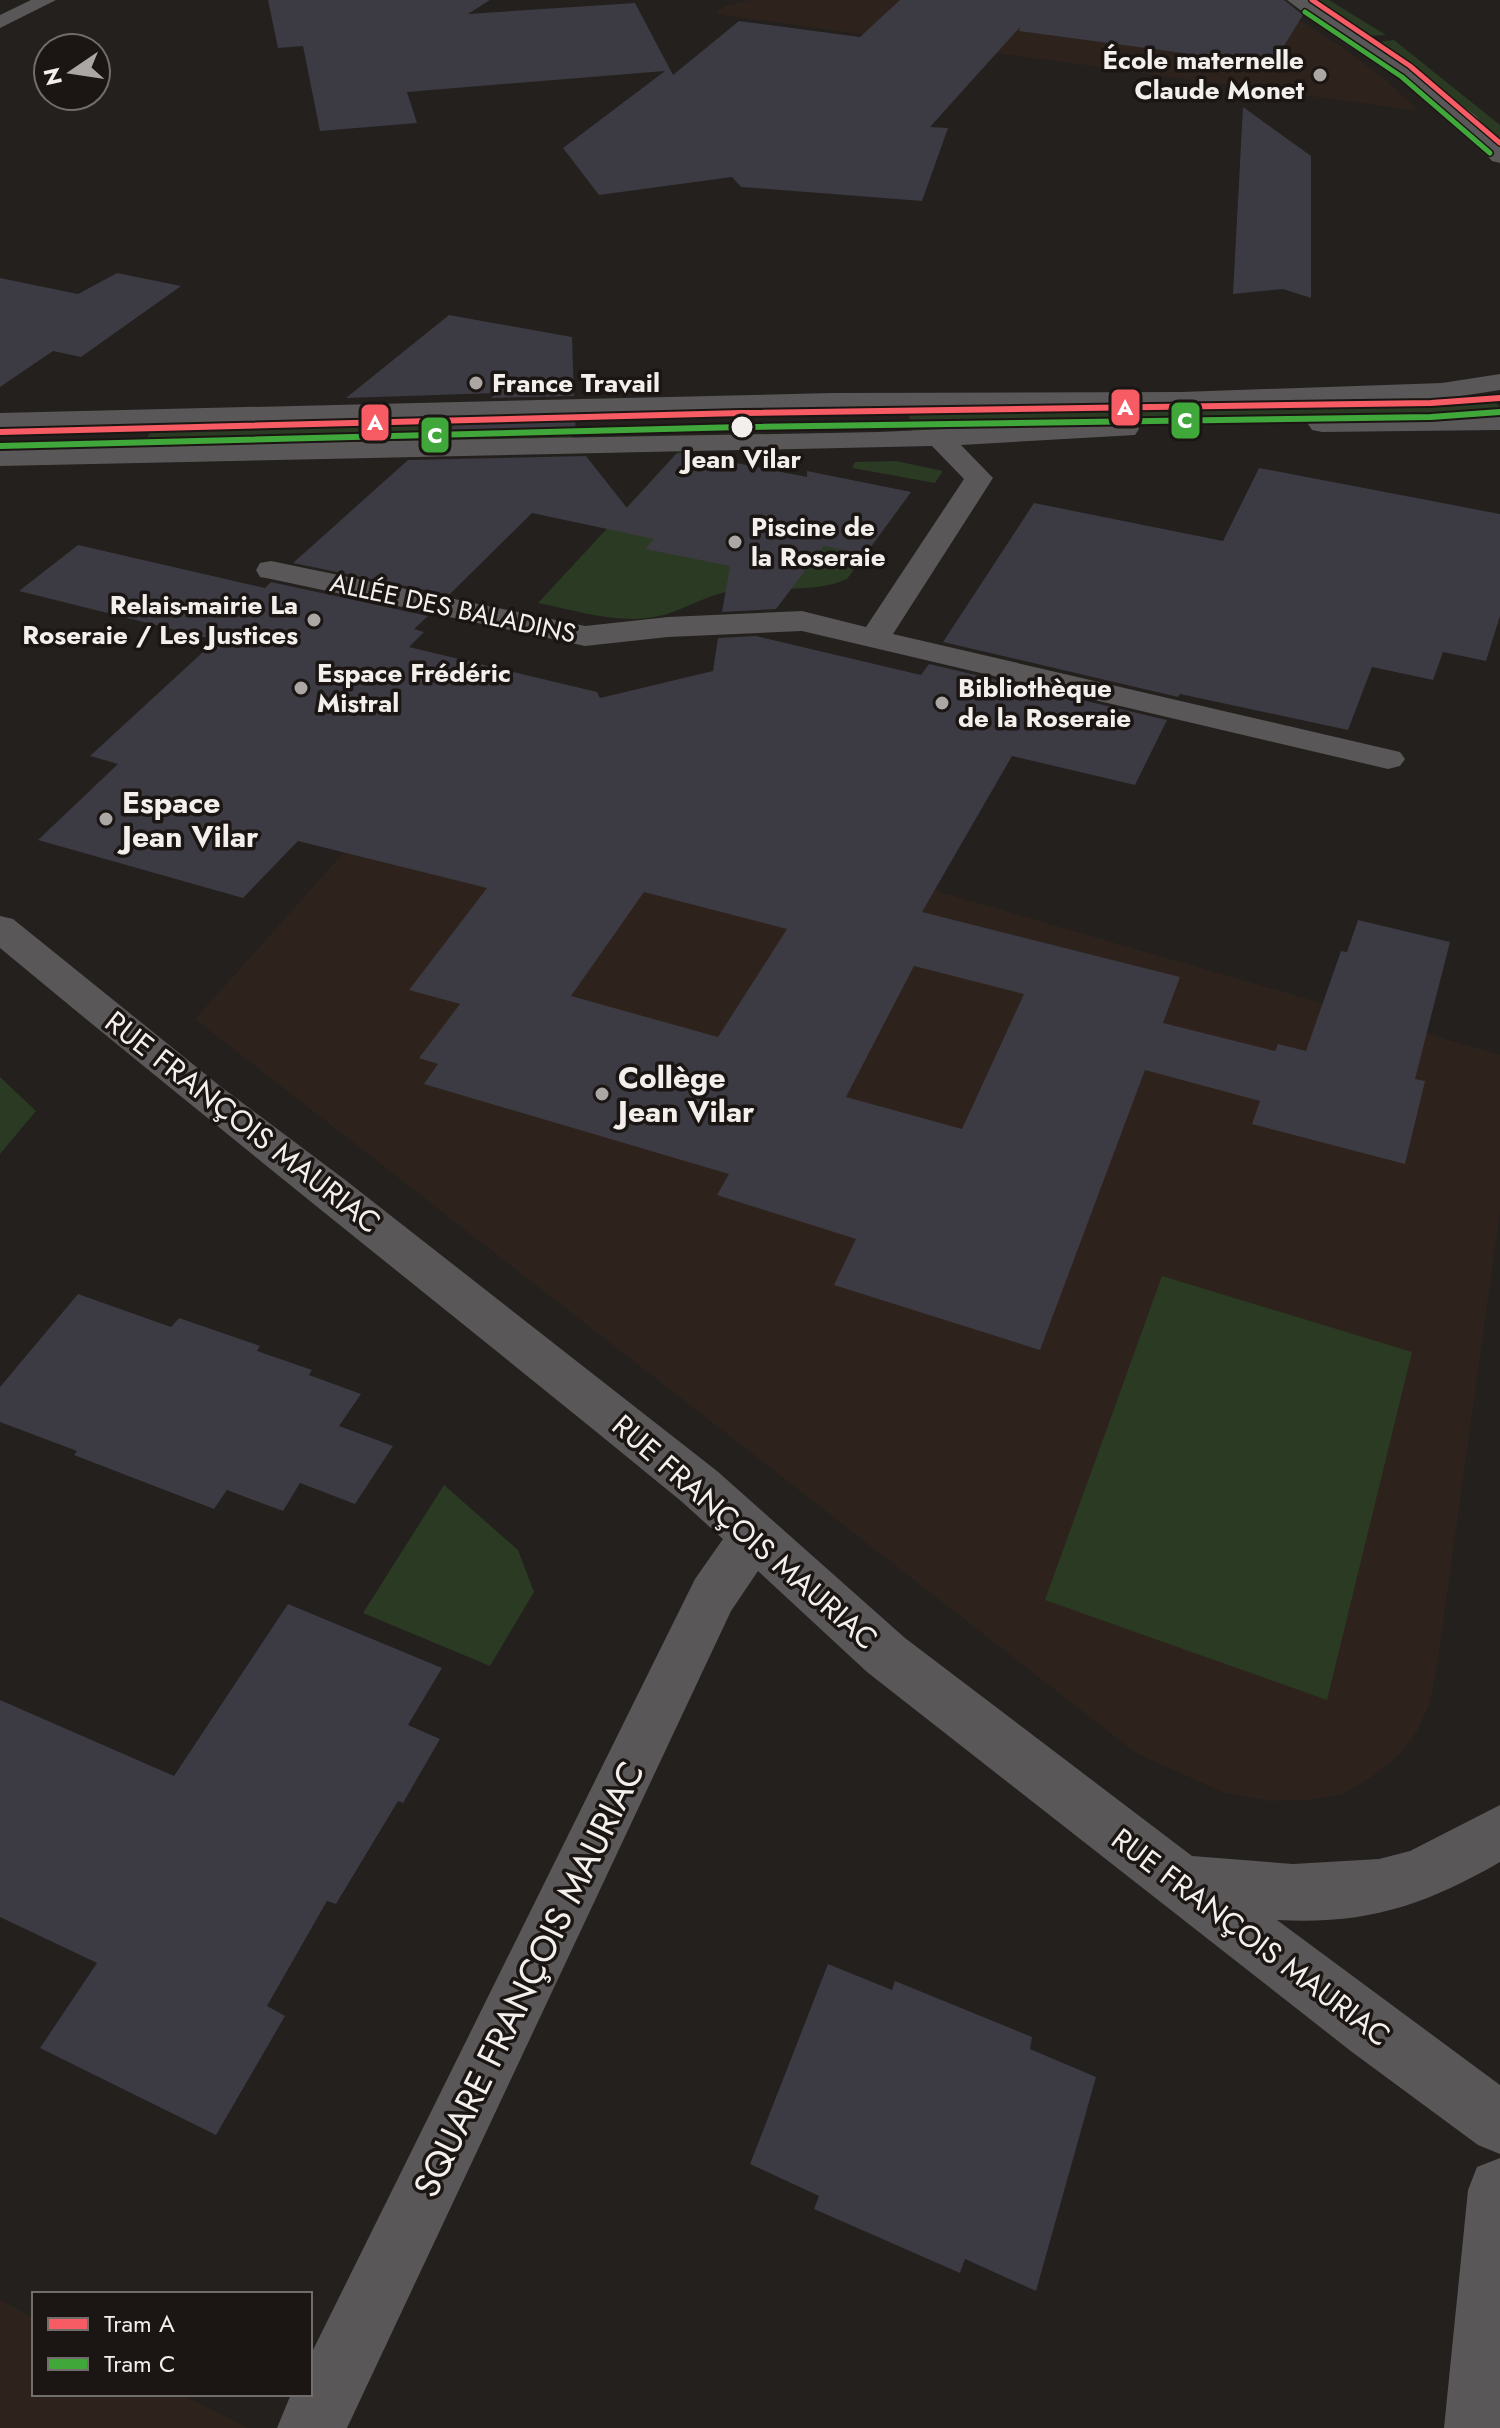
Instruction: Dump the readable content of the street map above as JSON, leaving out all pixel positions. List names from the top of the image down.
{
  "streets": {
    "street": ["ALLÉE DES BALADINS", "RUE FRANÇOIS MAURIAC", "SQUARE FRANÇOIS MAURIAC"]
  },
  "crossings": [
    ["RUE FRANÇOIS MAURIAC", "SQUARE FRANÇOIS MAURIAC"]
  ],
  "places": [
    "École maternelle Claude Monet",
    "France Travail",
    "Jean Vilar",
    "Piscine de la Roseraie",
    "Relais-mairie La Roseraie / Les Justices",
    "Espace Frédéric Mistral",
    "Bibliothèque de la Roseraie",
    "Espace Jean Vilar",
    "Collège Jean Vilar"
  ],
  "lines": ["tram line A", "tram line C"],
  "legend": ["Tram A", "Tram C"],
  "north": "left"
}
